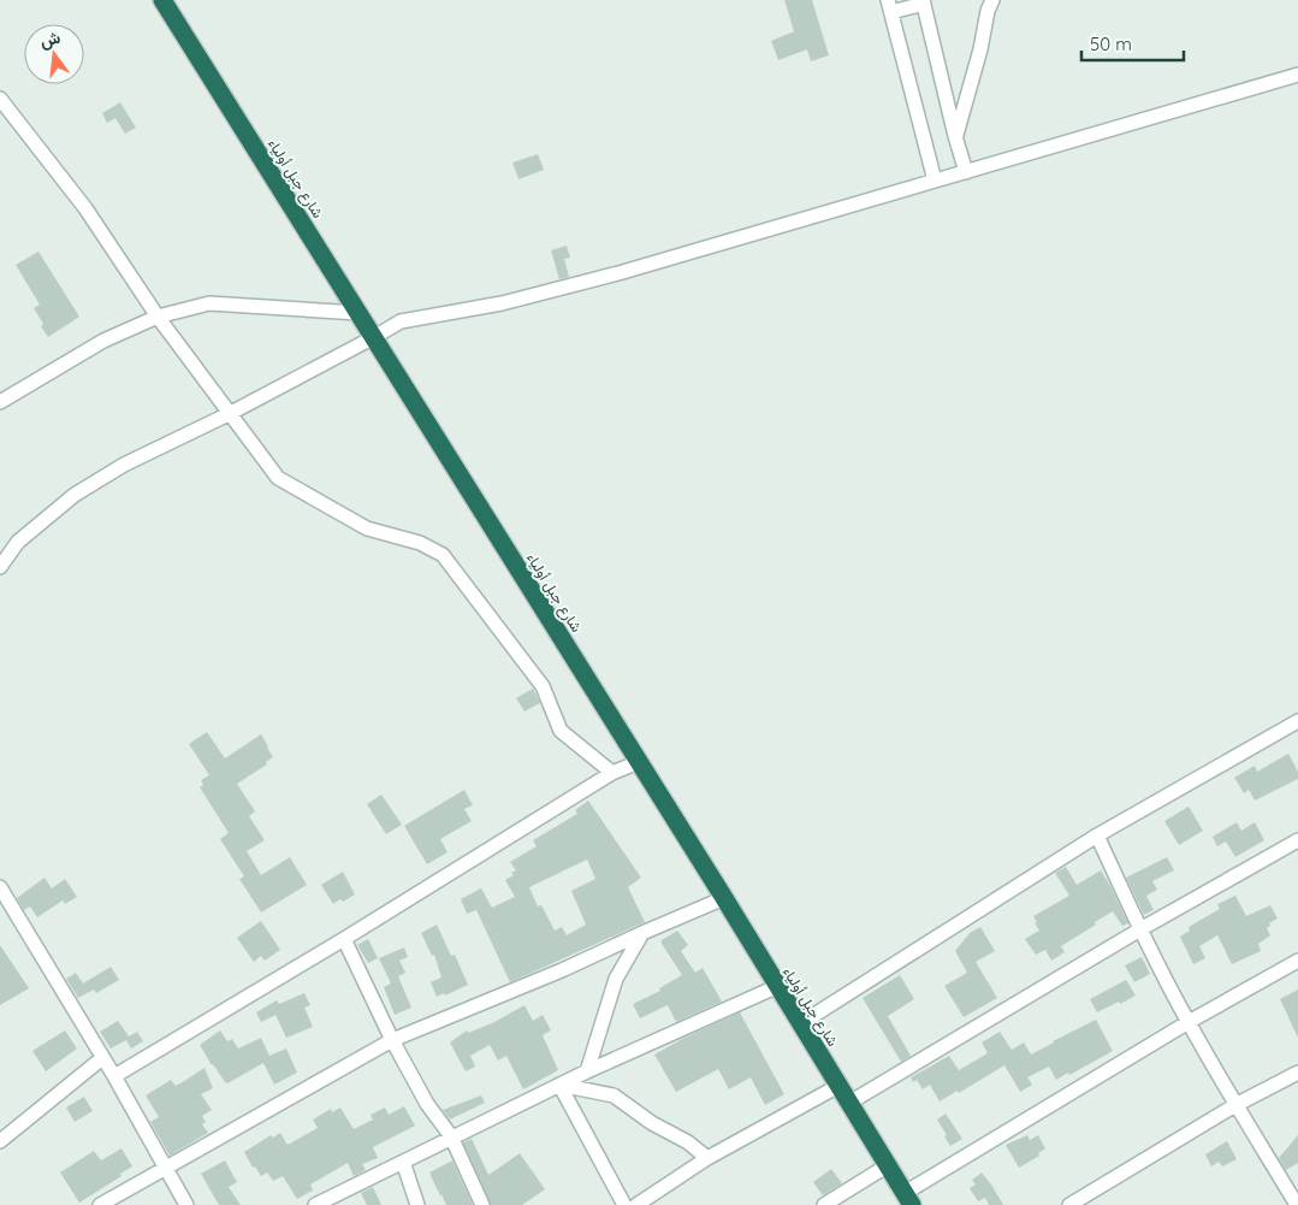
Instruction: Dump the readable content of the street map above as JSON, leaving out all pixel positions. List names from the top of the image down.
{
  "streets": {
    "highway": ["شارع جبل أولياء"]
  },
  "scale_bar": "50 m",
  "north": "top"
}
